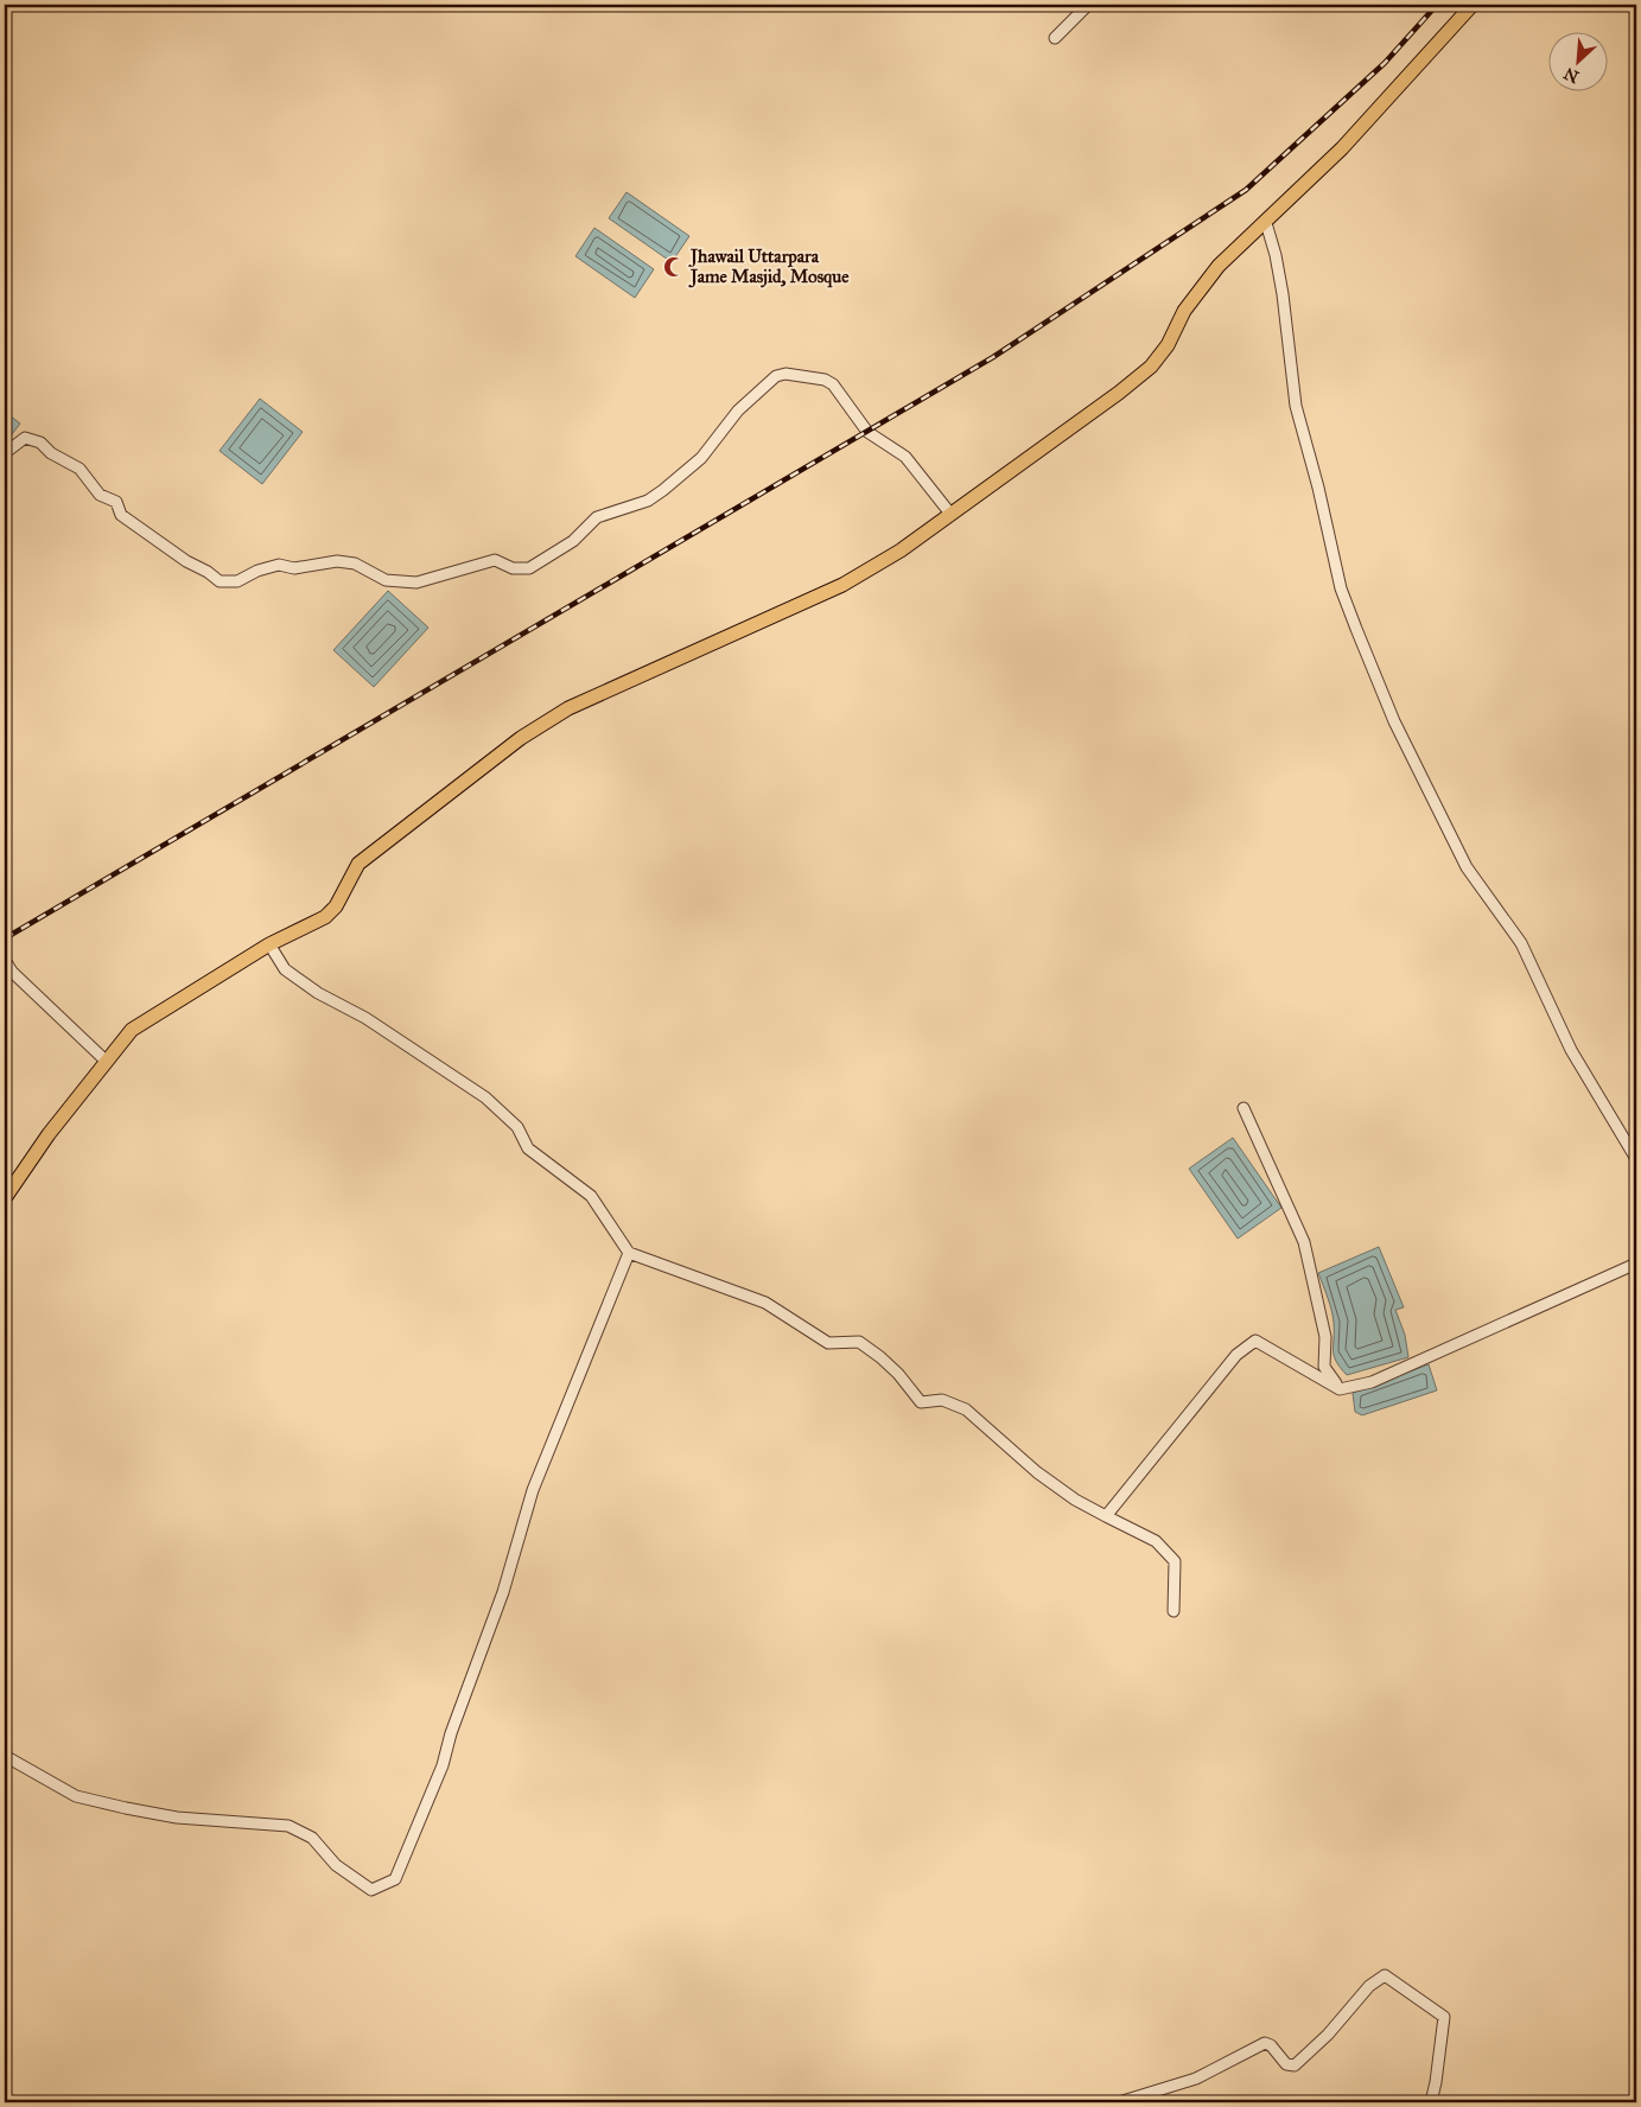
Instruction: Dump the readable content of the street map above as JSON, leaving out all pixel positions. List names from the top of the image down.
{
  "places": {
    "mosque": ["Jhawail Uttarpara Jame Masjid, Mosque"]
  },
  "north": "bottom left"
}
